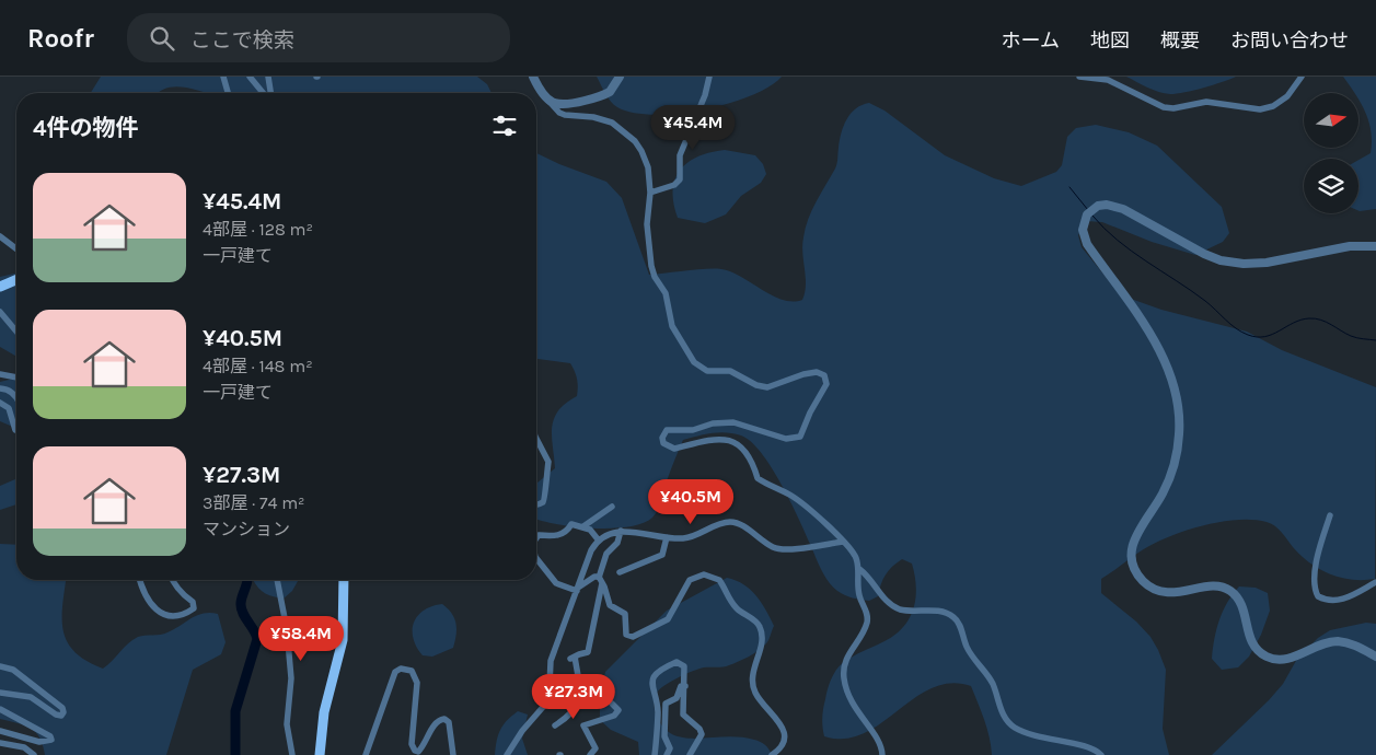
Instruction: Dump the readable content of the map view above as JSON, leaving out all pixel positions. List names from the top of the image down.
{
  "north": "right",
  "page": {
    "header": "Roofr",
    "search": "ここで検索",
    "nav": [
      "ホーム",
      "地図",
      "概要",
      "お問い合わせ"
    ],
    "heading": "4件の物件",
    "price": [
      "¥45.4M",
      "¥40.5M",
      "¥58.4M",
      "¥27.3M"
    ],
    "list": [
      {
        "name": "¥45.4M",
        "note": "4部屋 · 128 m² · 一戸建て"
      },
      {
        "name": "¥40.5M",
        "note": "4部屋 · 148 m² · 一戸建て"
      },
      {
        "name": "¥27.3M",
        "note": "3部屋 · 74 m² · マンション"
      }
    ]
  }
}
